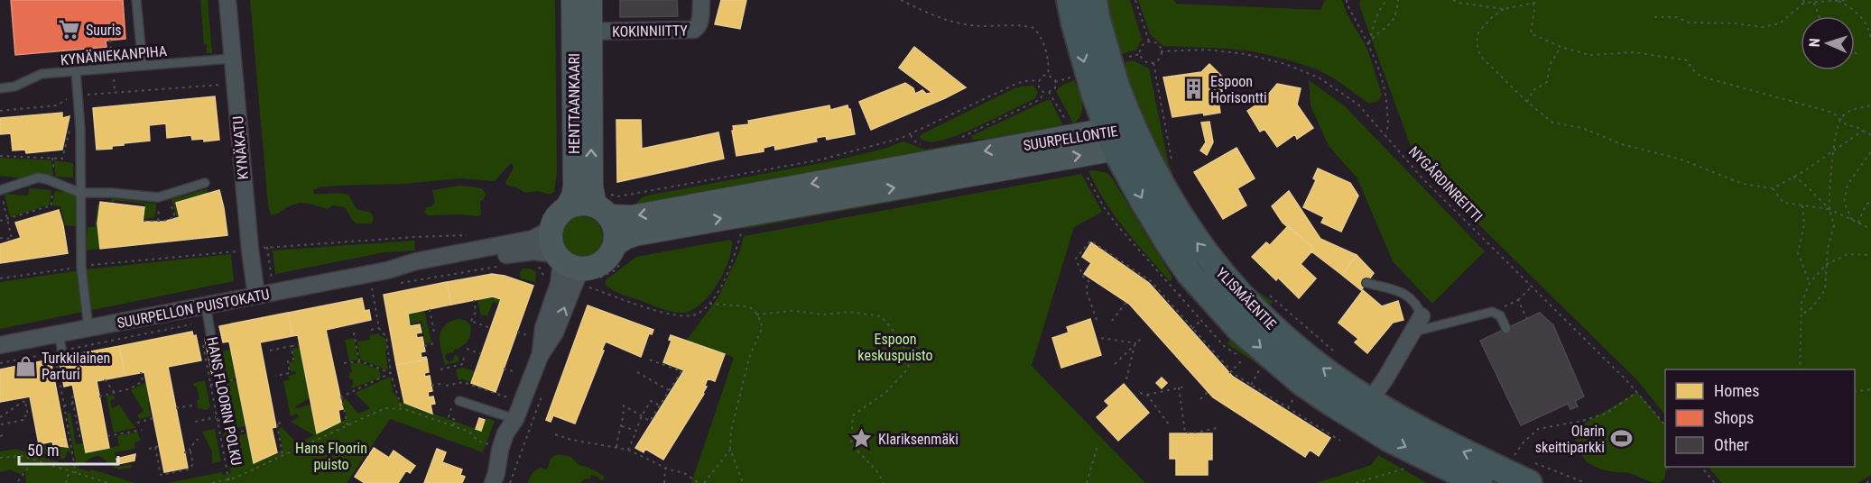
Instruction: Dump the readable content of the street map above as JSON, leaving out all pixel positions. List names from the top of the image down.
{
  "streets": {
    "main road": ["HENTTAANKAARI", "SUURPELLONTIE", "YLISMÄENTIE"],
    "street": ["KOKINNIITTY", "KYNÄKATU", "SUURPELLON PUISTOKATU"],
    "lane": ["KYNÄNIEKANPIHA"],
    "path": ["NYGÅRDINREITTI", "HANS FLOORIN POLKU"]
  },
  "crossings": [
    ["KOKINNIITTY", "HENTTAANKAARI"],
    ["KYNÄNIEKANPIHA", "KYNÄKATU"],
    ["HENTTAANKAARI", "SUURPELLONTIE"],
    ["HENTTAANKAARI", "SUURPELLON PUISTOKATU"],
    ["SUURPELLONTIE", "YLISMÄENTIE"],
    ["SUURPELLONTIE", "SUURPELLON PUISTOKATU"],
    ["KYNÄKATU", "SUURPELLON PUISTOKATU"]
  ],
  "parks": ["Espoon keskuspuisto", "Hans Floorin puisto"],
  "places": {
    "supermarket": ["Suuris"],
    "building": ["Espoon Horisontti"],
    "shop": ["Turkkilainen Parturi"],
    "place": ["Klariksenmäki"],
    "sports": ["Olarin skeittiparkki"]
  },
  "legend": ["Homes", "Shops", "Other"],
  "scale_bar": "50 m",
  "north": "left"
}
